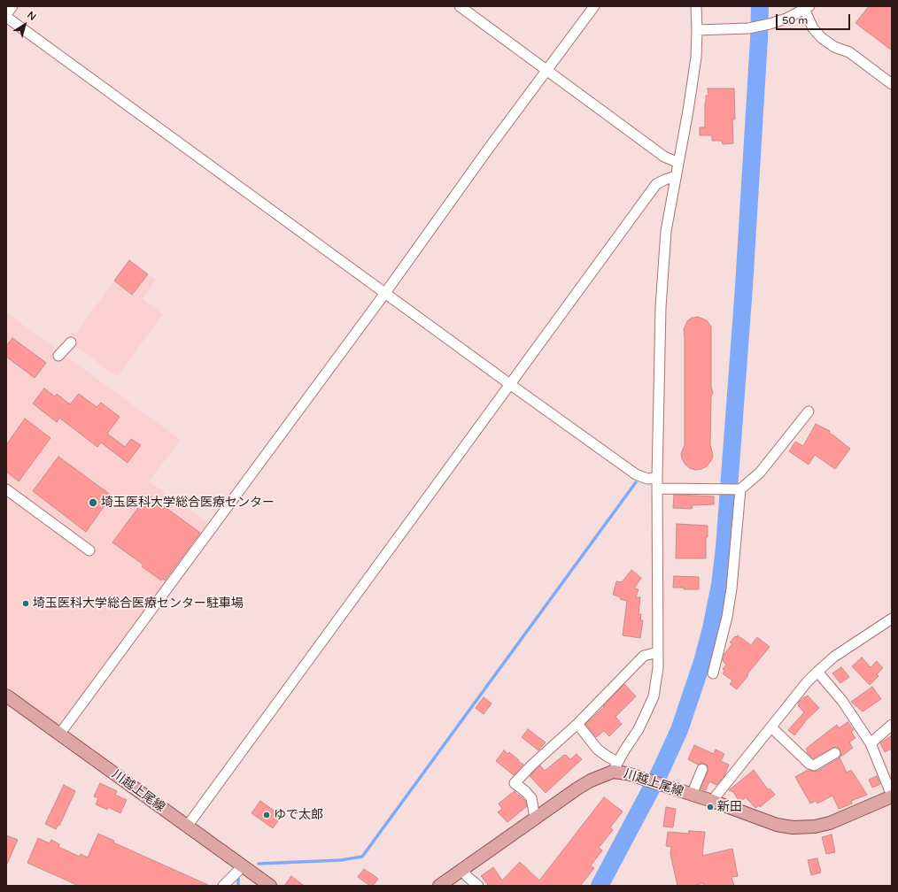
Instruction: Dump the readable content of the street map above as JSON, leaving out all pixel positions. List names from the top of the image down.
{
  "streets": {
    "main road": ["川越上尾線"]
  },
  "places": [
    "埼玉医科大学総合医療センター",
    "埼玉医科大学総合医療センター駐車場",
    "新田",
    "ゆで太郎"
  ],
  "scale_bar": "50 m",
  "north": "top right"
}
